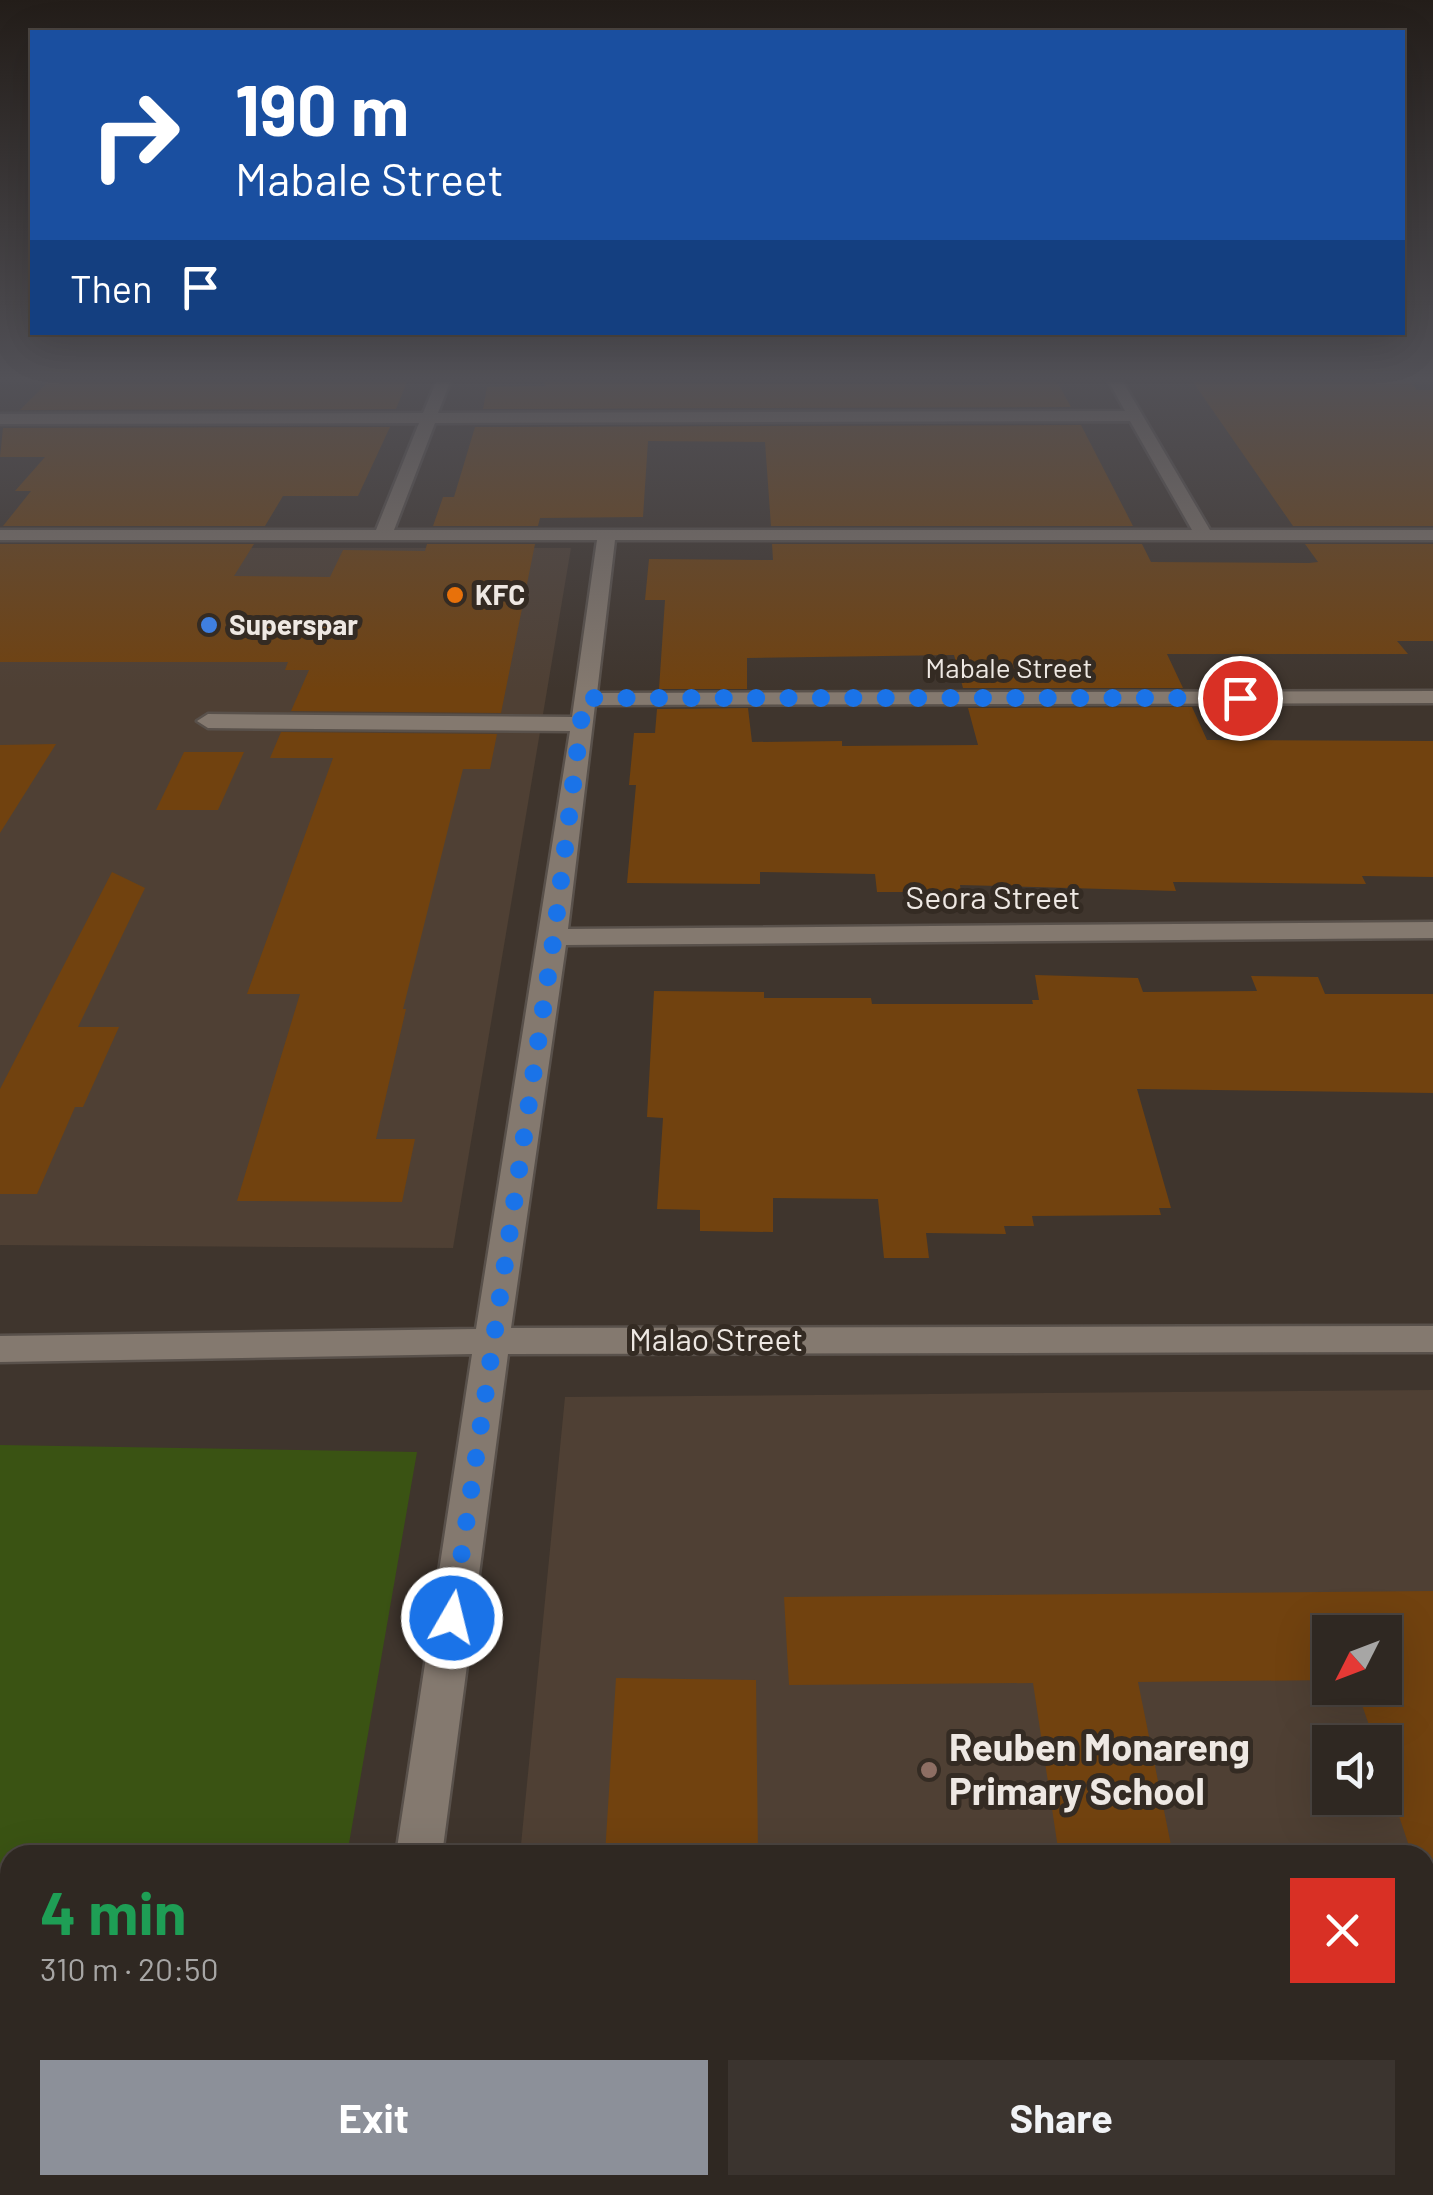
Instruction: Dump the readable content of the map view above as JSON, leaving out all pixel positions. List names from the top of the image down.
{
  "streets": {
    "street": ["Mabale Street", "Seora Street", "Malao Street"]
  },
  "places": ["KFC", "Superspar", "Reuben Monareng Primary School"],
  "north": "bottom left",
  "page": {
    "turn": ["190 m", "Mabale Street"],
    "then": "Then",
    "heading": ["4 min", "310 m · 20:50"],
    "buttons": ["Exit", "Share"]
  }
}
